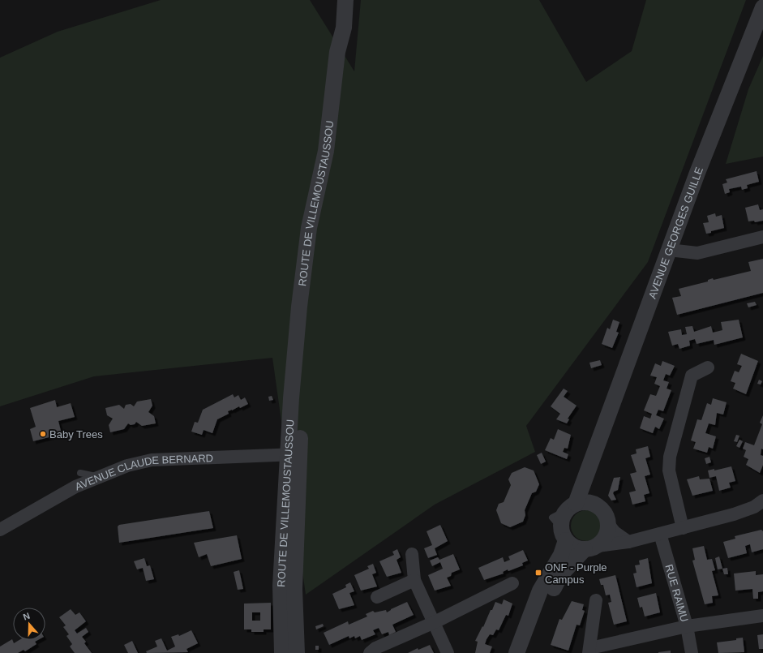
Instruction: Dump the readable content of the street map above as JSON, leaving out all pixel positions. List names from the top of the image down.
{
  "streets": {
    "street": [
      "ROUTE DE VILLEMOUSTAUSSOU",
      "AVENUE GEORGES GUILLE",
      "AVENUE CLAUDE BERNARD",
      "RUE RAIMU"
    ]
  },
  "crossings": [
    ["ROUTE DE VILLEMOUSTAUSSOU", "AVENUE CLAUDE BERNARD"]
  ],
  "places": {
    "other": ["Baby Trees"],
    "transit": ["ONF - Purple Campus"]
  },
  "north": "top"
}
